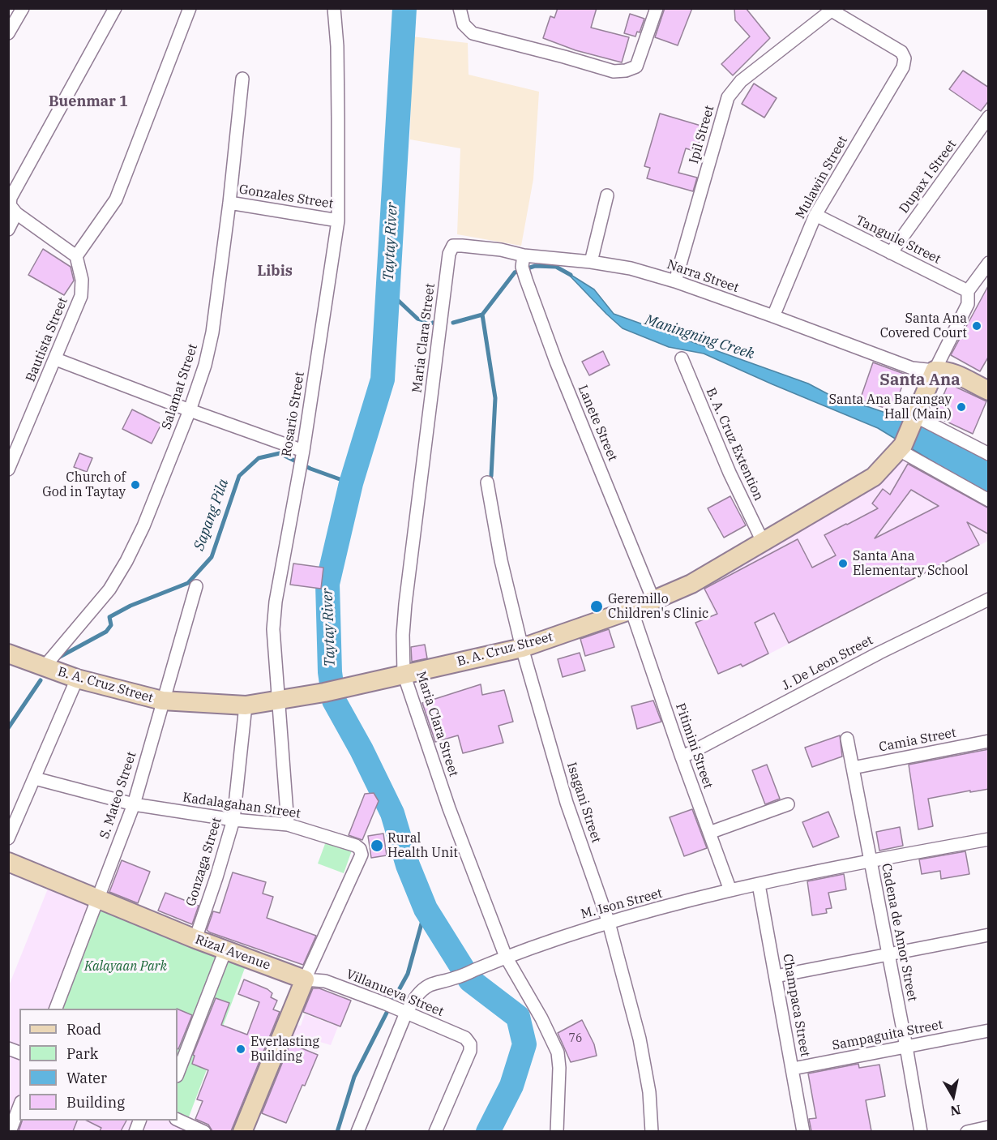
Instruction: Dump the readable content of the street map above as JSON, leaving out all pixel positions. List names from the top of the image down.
{
  "streets": {
    "street": [
      "Ipil Street",
      "Dupax I Street",
      "Mulawin Street",
      "Gonzales Street",
      "Tanguile Street",
      "Narra Street",
      "Maria Clara Street",
      "Bautista Street",
      "Salamat Street",
      "Rosario Street",
      "Lanete Street",
      "B. A. Cruz Extention",
      "B. A. Cruz Street",
      "J. De Leon Street",
      "Camia Street",
      "Pitimini Street",
      "S. Mateo Street",
      "Isagani Street",
      "Kadalagahan Street",
      "Gonzaga Street",
      "M. Ison Street",
      "Cadena de Amor Street",
      "Rizal Avenue",
      "Villanueva Street",
      "Champaca Street",
      "Sampaguita Street"
    ]
  },
  "crossings": [
    ["Ipil Street", "Mulawin Street"],
    ["Ipil Street", "Narra Street"],
    ["Dupax I Street", "Tanguile Street"],
    ["Mulawin Street", "Tanguile Street"],
    ["Mulawin Street", "Narra Street"],
    ["Gonzales Street", "Salamat Street"],
    ["Gonzales Street", "Rosario Street"],
    ["Tanguile Street", "B. A. Cruz Street"],
    ["Narra Street", "Maria Clara Street"],
    ["Narra Street", "Lanete Street"],
    ["Narra Street", "B. A. Cruz Street"],
    ["Maria Clara Street", "B. A. Cruz Street"],
    ["Maria Clara Street", "M. Ison Street"],
    ["Salamat Street", "B. A. Cruz Street"],
    ["Rosario Street", "B. A. Cruz Street"],
    ["Rosario Street", "Kadalagahan Street"],
    ["Lanete Street", "B. A. Cruz Street"],
    ["B. A. Cruz Extention", "B. A. Cruz Street"],
    ["B. A. Cruz Street", "Pitimini Street"],
    ["B. A. Cruz Street", "S. Mateo Street"],
    ["B. A. Cruz Street", "Isagani Street"],
    ["B. A. Cruz Street", "Gonzaga Street"],
    ["J. De Leon Street", "Pitimini Street"],
    ["Camia Street", "Cadena de Amor Street"],
    ["Pitimini Street", "M. Ison Street"],
    ["S. Mateo Street", "Kadalagahan Street"],
    ["S. Mateo Street", "Rizal Avenue"],
    ["Isagani Street", "M. Ison Street"],
    ["Kadalagahan Street", "Gonzaga Street"],
    ["Kadalagahan Street", "Rizal Avenue"],
    ["Kadalagahan Street", "Villanueva Street"],
    ["Gonzaga Street", "Rizal Avenue"],
    ["M. Ison Street", "Cadena de Amor Street"],
    ["M. Ison Street", "Villanueva Street"],
    ["M. Ison Street", "Champaca Street"],
    ["Cadena de Amor Street", "Sampaguita Street"],
    ["Rizal Avenue", "Villanueva Street"],
    ["Champaca Street", "Sampaguita Street"]
  ],
  "districts": ["Buenmar 1", "Libis", "Santa Ana"],
  "water": ["Taytay River", "Maningning Creek", "Sapang Pila"],
  "parks": ["Kalayaan Park"],
  "places": [
    "Santa Ana Covered Court",
    "Santa Ana Barangay Hall (Main)",
    "Church of God in Taytay",
    "Santa Ana Elementary School",
    "Geremillo Children's Clinic",
    "Rural Health Unit",
    "Everlasting Building"
  ],
  "house_numbers": ["76"],
  "legend": [
    "Road",
    "Park",
    "Water",
    "Building"
  ],
  "north": "bottom"
}
